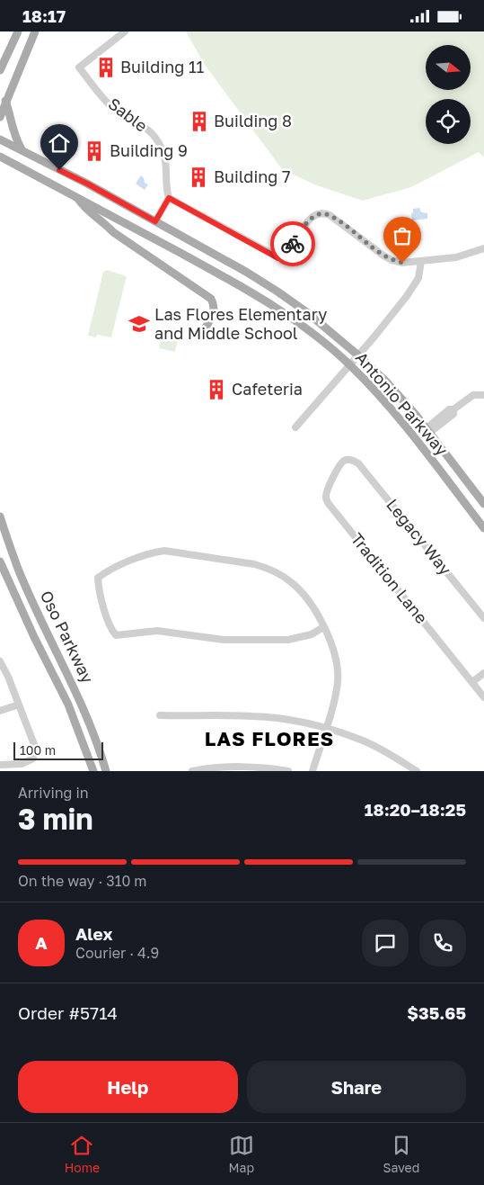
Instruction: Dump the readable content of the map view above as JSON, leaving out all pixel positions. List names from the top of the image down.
{
  "streets": {
    "main road": ["Antonio Parkway", "Oso Parkway"],
    "street": ["Sable", "Legacy Way", "Tradition Lane"]
  },
  "crossings": [
    ["Legacy Way", "Tradition Lane"]
  ],
  "districts": ["LAS FLORES"],
  "places": {
    "building": [
      "Building 11",
      "Building 8",
      "Building 9",
      "Building 7",
      "Cafeteria"
    ],
    "school or university": ["Las Flores Elementary and Middle School"]
  },
  "scale_bar": "100 m",
  "north": "right",
  "page": {
    "status": "18:17",
    "scale": "100 m",
    "heading": ["3 min", "Arriving in", "18:20–18:25"],
    "panel": [
      "Alex",
      "Courier · 4.9",
      "Order #5714",
      "$35.65"
    ],
    "bar": "On the way · 310 m",
    "round": "A",
    "buttons": ["Help", "Share"],
    "tabs": ["Home", "Map", "Saved"]
  }
}
